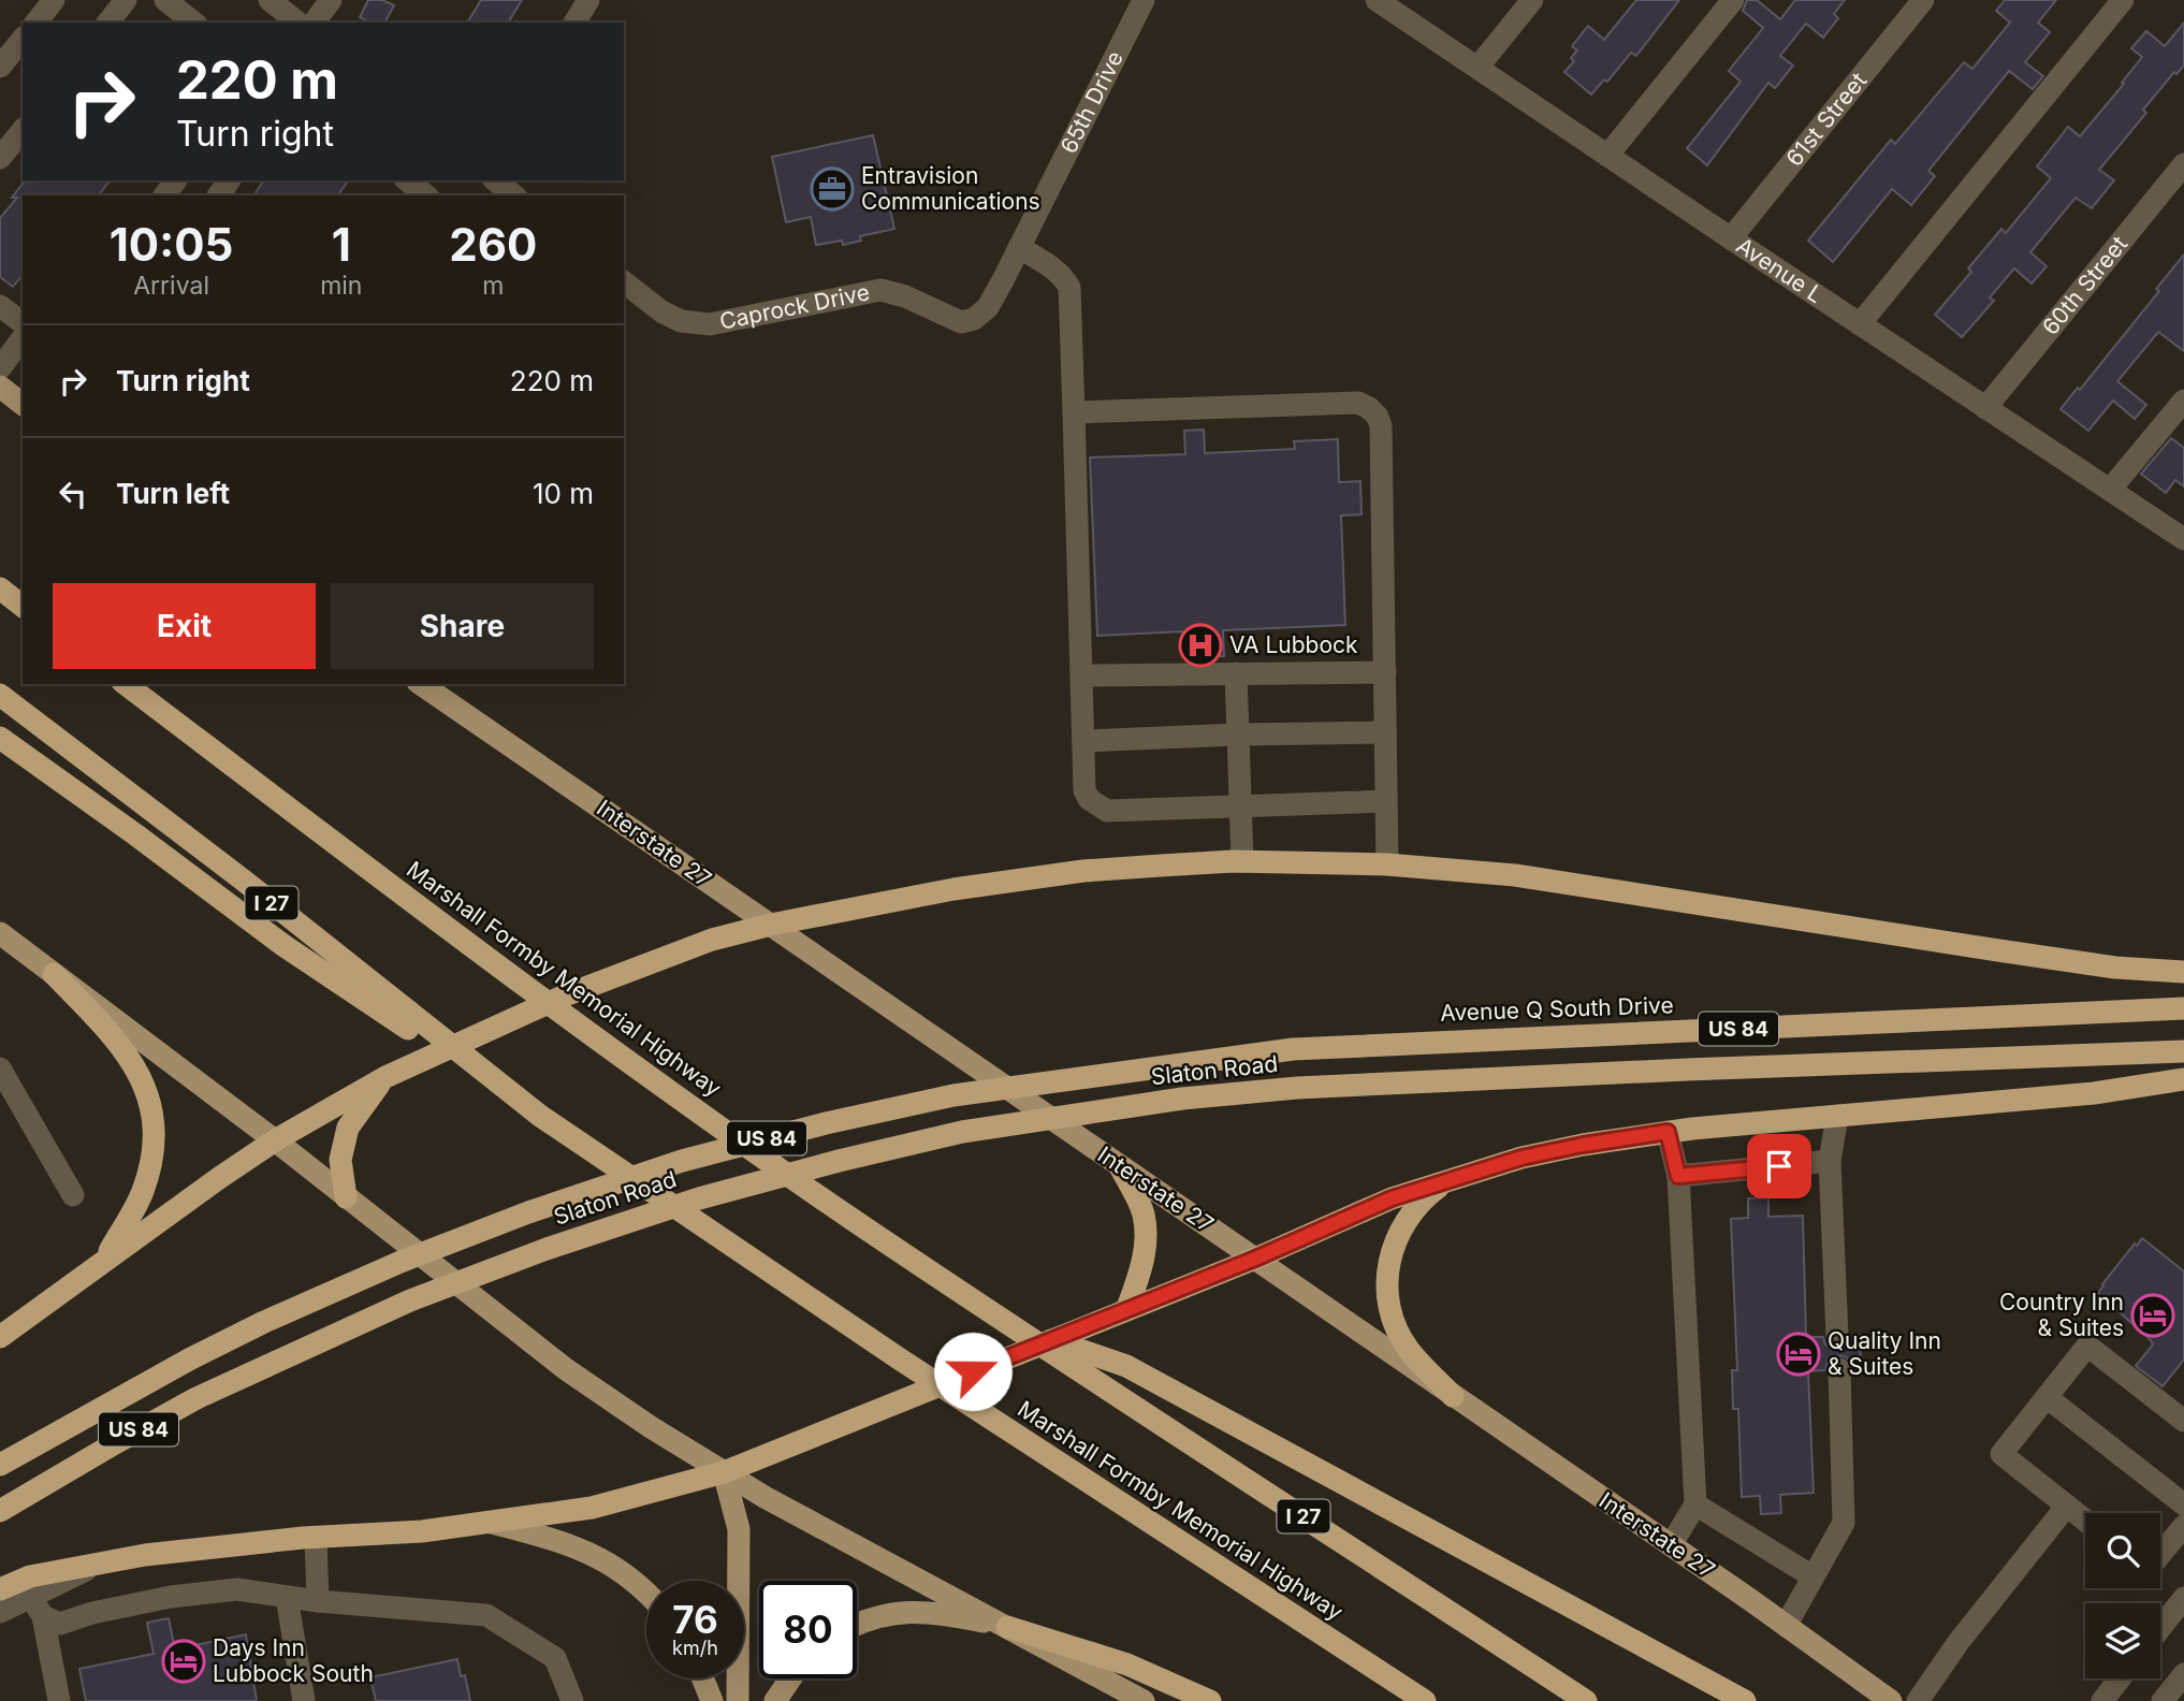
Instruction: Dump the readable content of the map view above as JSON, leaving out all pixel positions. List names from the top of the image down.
{
  "streets": {
    "highway": [
      "I 27",
      "Marshall Formby Memorial Highway",
      "Avenue Q South Drive",
      "US 84",
      "Slaton Road"
    ],
    "main road": ["Interstate 27"],
    "street": [
      "65th Drive",
      "61st Street",
      "Avenue L",
      "60th Street",
      "Caprock Drive"
    ]
  },
  "crossings": [
    ["65th Drive", "Caprock Drive"],
    ["61st Street", "Avenue L"],
    ["Avenue L", "60th Street"],
    ["Avenue Q South Drive", "Slaton Road"]
  ],
  "places": {
    "office": ["Entravision Communications"],
    "hospital": ["VA Lubbock"],
    "hotel": ["Country Inn & Suites", "Quality Inn & Suites", "Days Inn Lubbock South"]
  },
  "page": {
    "turn": ["220 m", "Turn right"],
    "eta": [
      "10:05",
      "Arrival",
      "1",
      "min",
      "260",
      "m"
    ],
    "list": [
      {
        "name": "Turn right",
        "value": "220 m"
      },
      {
        "name": "Turn left",
        "value": "10 m"
      }
    ],
    "buttons": ["Exit", "Share"],
    "speed": "76 km/h",
    "limit": "80"
  }
}
